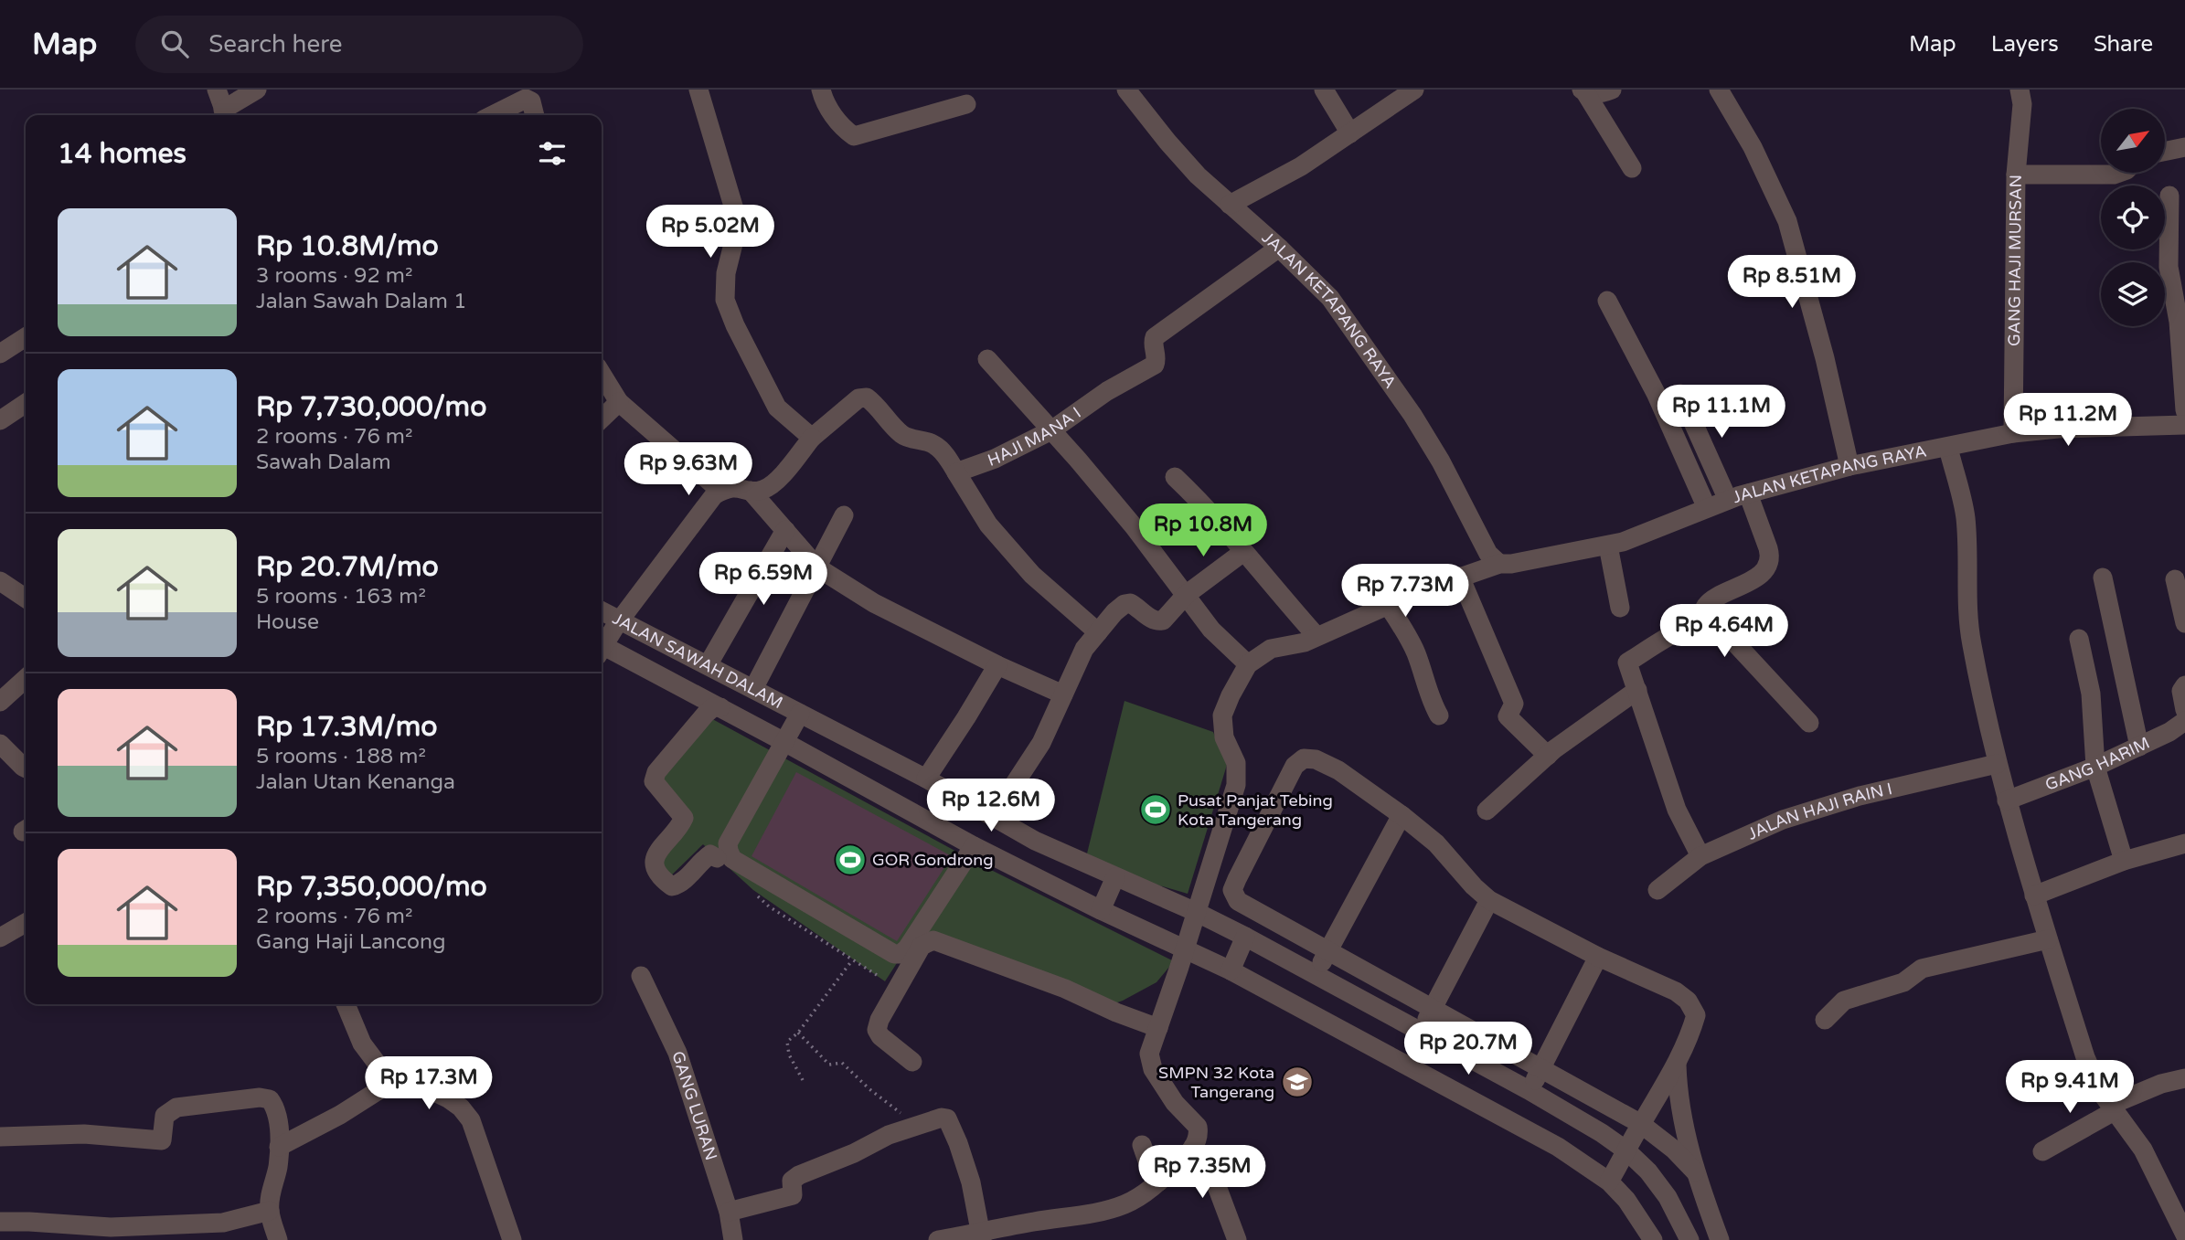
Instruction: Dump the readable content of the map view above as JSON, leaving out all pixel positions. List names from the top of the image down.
{
  "streets": {
    "street": [
      "GANG HAJI MURSAN",
      "JALAN KETAPANG RAYA",
      "HAJI MANA I",
      "JALAN SAWAH DALAM",
      "GANG HARIM",
      "JALAN HAJI RAIN I",
      "GANG LURAN"
    ]
  },
  "crossings": [
    ["JALAN KETAPANG RAYA", "HAJI MANA I"],
    ["JALAN KETAPANG RAYA", "GANG HARIM"],
    ["JALAN KETAPANG RAYA", "JALAN HAJI RAIN I"]
  ],
  "places": {
    "sports": ["Pusat Panjat Tebing Kota Tangerang", "GOR Gondrong"],
    "school or university": ["SMPN 32 Kota Tangerang"]
  },
  "north": "top right",
  "page": {
    "header": "Map",
    "search": "Search here",
    "nav": ["Map", "Layers", "Share"],
    "heading": "14 homes",
    "list": [
      {
        "name": "Rp 10.8M/mo",
        "note": "3 rooms · 92 m² · Jalan Sawah Dalam 1"
      },
      {
        "name": "Rp 7,730,000/mo",
        "note": "2 rooms · 76 m² · Sawah Dalam"
      },
      {
        "name": "Rp 20.7M/mo",
        "note": "5 rooms · 163 m² · House"
      },
      {
        "name": "Rp 17.3M/mo",
        "note": "5 rooms · 188 m² · Jalan Utan Kenanga"
      },
      {
        "name": "Rp 7,350,000/mo",
        "note": "2 rooms · 76 m² · Gang Haji Lancong"
      }
    ],
    "price": [
      "Rp 5.02M",
      "Rp 8.51M",
      "Rp 11.1M",
      "Rp 11.2M",
      "Rp 9.63M",
      "Rp 10.8M",
      "Rp 6.59M",
      "Rp 7.73M",
      "Rp 4.64M",
      "Rp 12.6M",
      "Rp 20.7M",
      "Rp 17.3M",
      "Rp 9.41M",
      "Rp 7.35M"
    ]
  }
}
